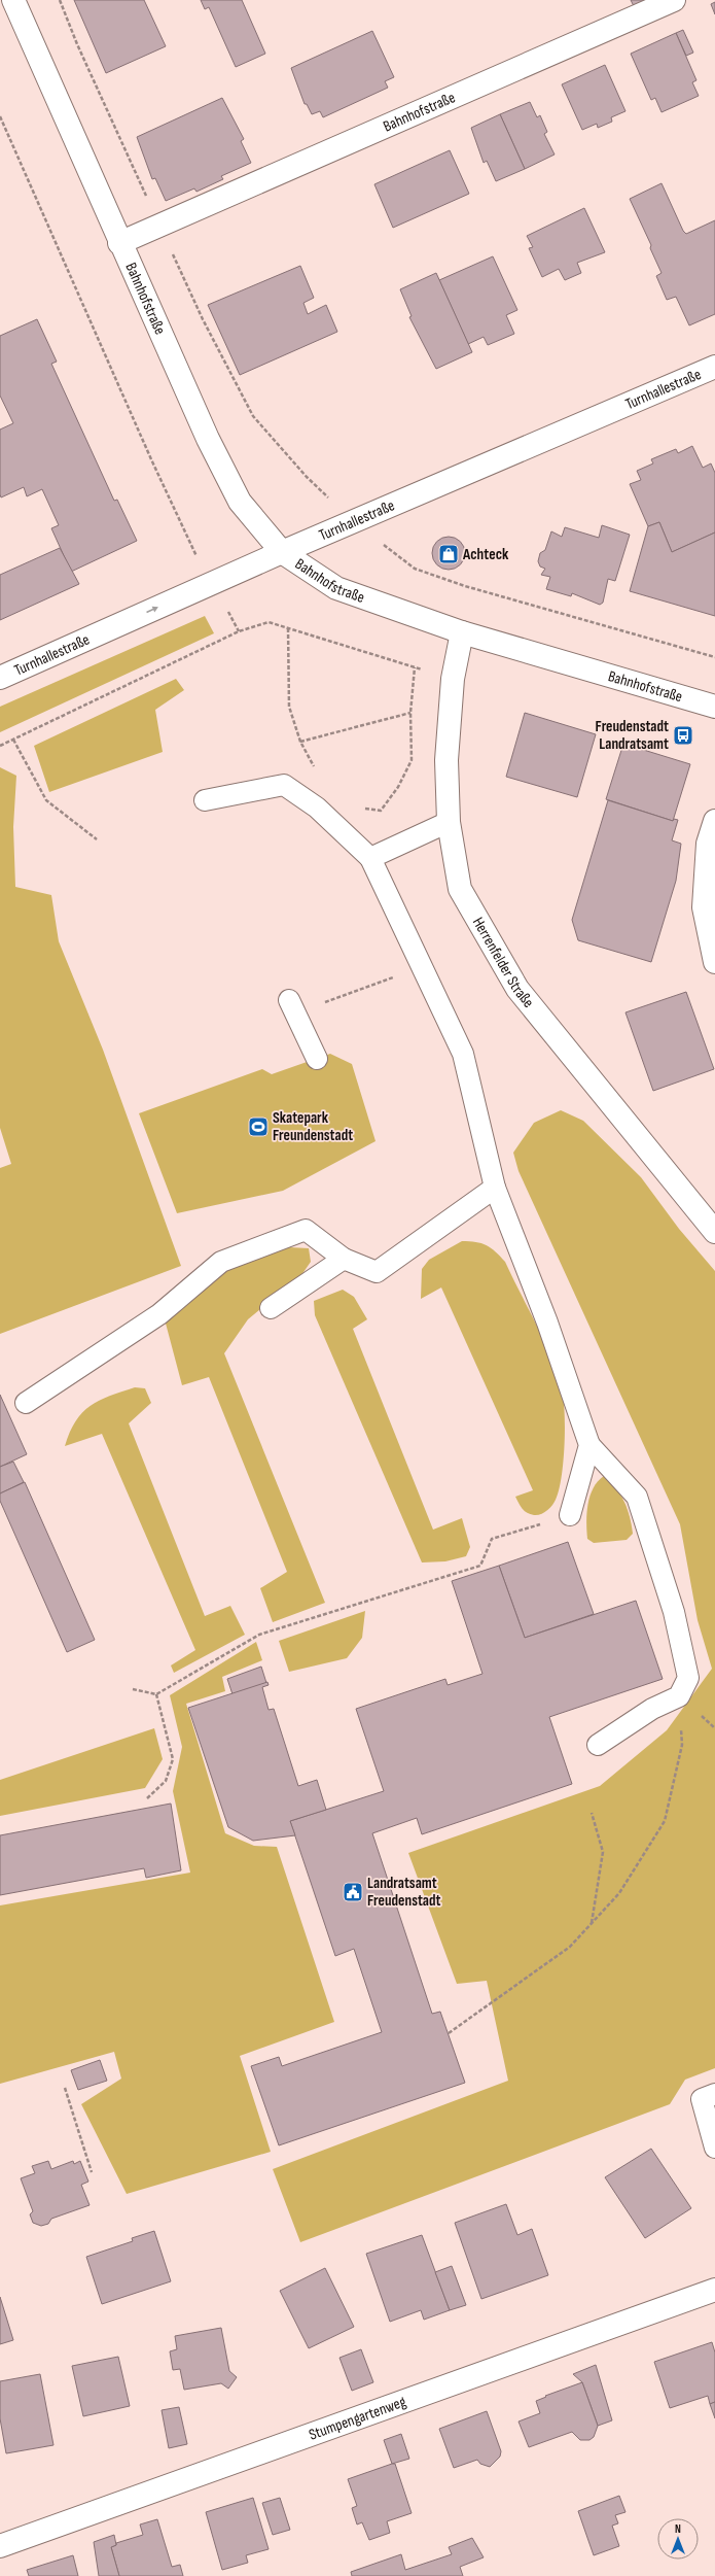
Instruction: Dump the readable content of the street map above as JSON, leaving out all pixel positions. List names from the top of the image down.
{
  "streets": {
    "street": [
      "Bahnhofstraße",
      "Turnhallestraße",
      "Herrenfelder Straße",
      "Stumpengartenweg"
    ]
  },
  "crossings": [
    ["Bahnhofstraße", "Turnhallestraße"],
    ["Bahnhofstraße", "Herrenfelder Straße"]
  ],
  "one_way": ["Turnhallestraße"],
  "places": {
    "shop": ["Achteck"],
    "bus stop": ["Freudenstadt Landratsamt"],
    "sports": ["Skatepark Freundenstadt"],
    "public building": ["Landratsamt Freudenstadt"]
  },
  "north": "top"
}
